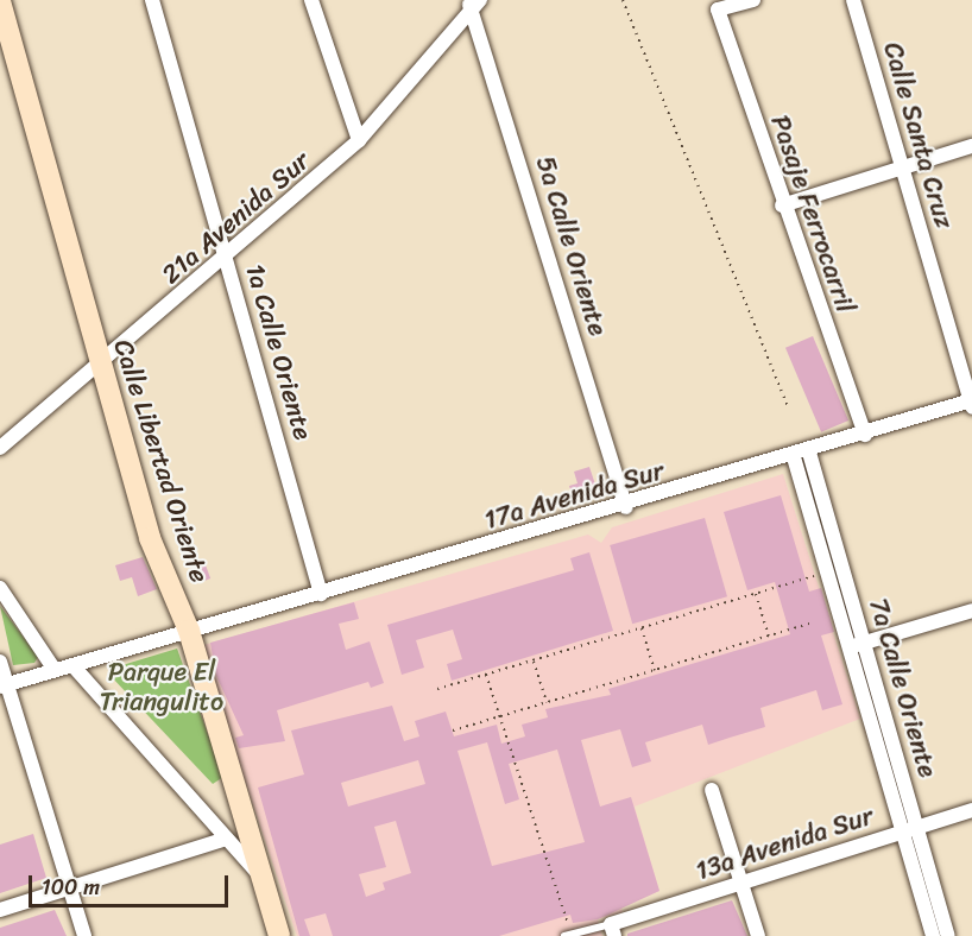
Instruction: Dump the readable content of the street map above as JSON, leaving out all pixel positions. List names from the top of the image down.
{
  "streets": {
    "main road": ["Calle Libertad Oriente"],
    "street": [
      "Calle Santa Cruz",
      "Pasaje Ferrocarril",
      "21a Avenida Sur",
      "5a Calle Oriente",
      "1a Calle Oriente",
      "17a Avenida Sur",
      "7a Calle Oriente",
      "13a Avenida Sur"
    ]
  },
  "crossings": [
    ["Calle Santa Cruz", "17a Avenida Sur"],
    ["Pasaje Ferrocarril", "17a Avenida Sur"],
    ["21a Avenida Sur", "5a Calle Oriente"],
    ["21a Avenida Sur", "1a Calle Oriente"],
    ["21a Avenida Sur", "Calle Libertad Oriente"],
    ["5a Calle Oriente", "17a Avenida Sur"],
    ["1a Calle Oriente", "17a Avenida Sur"],
    ["Calle Libertad Oriente", "17a Avenida Sur"],
    ["17a Avenida Sur", "7a Calle Oriente"],
    ["7a Calle Oriente", "13a Avenida Sur"]
  ],
  "parks": ["Parque El Triangulito"],
  "scale_bar": "100 m"
}
